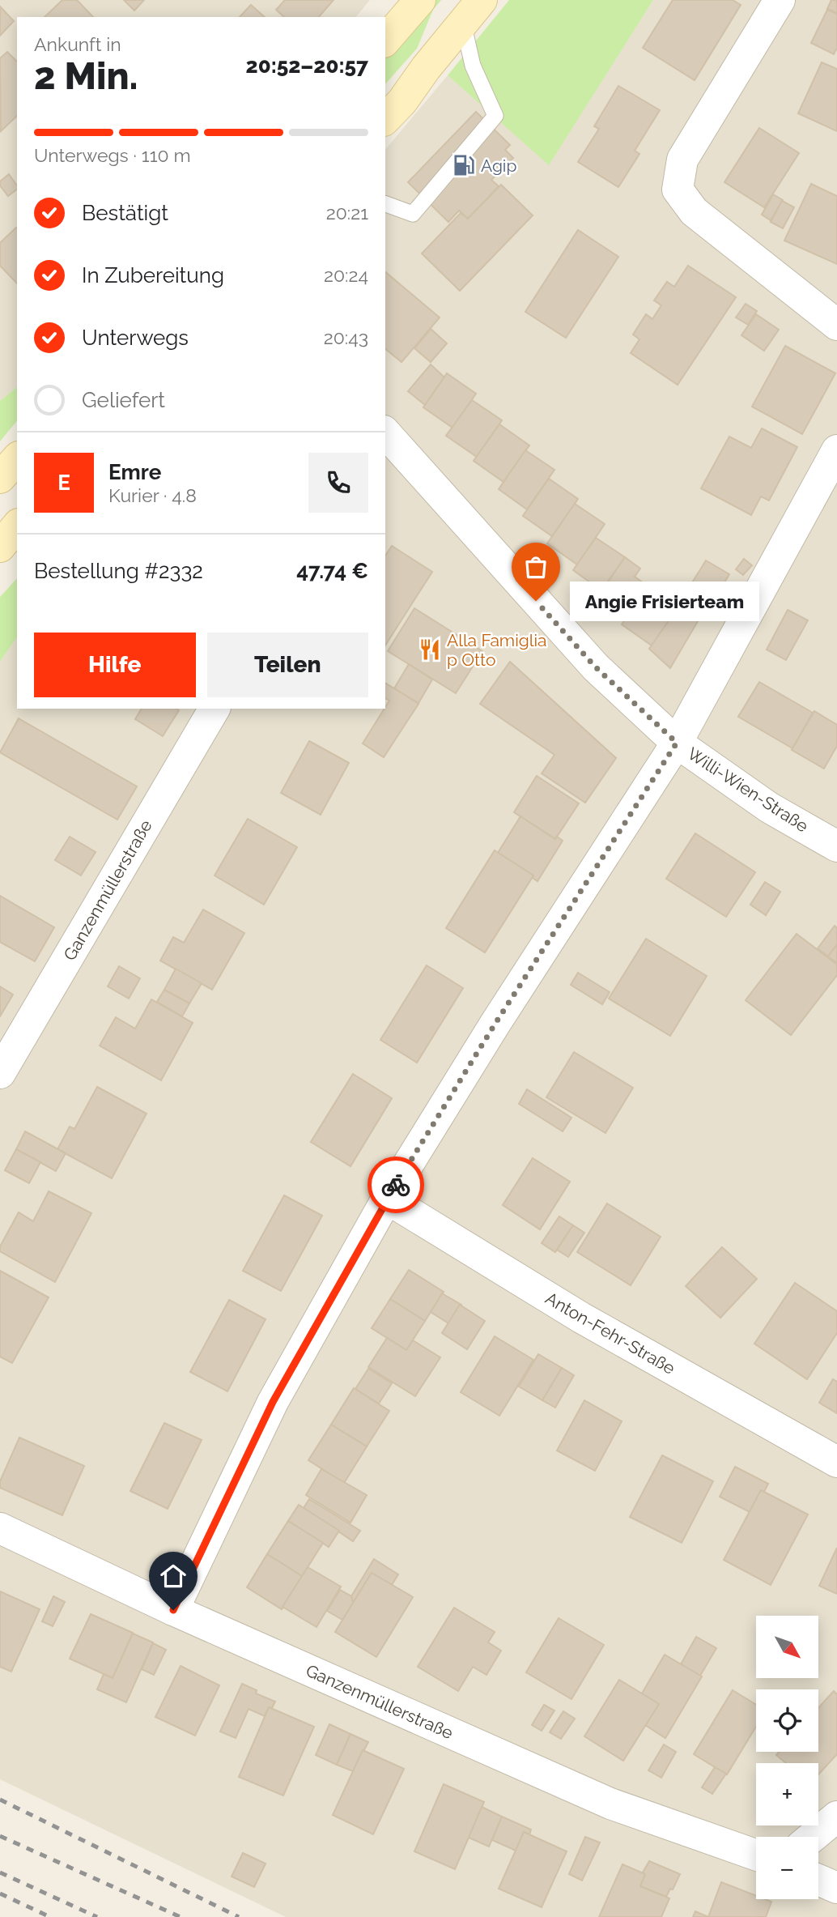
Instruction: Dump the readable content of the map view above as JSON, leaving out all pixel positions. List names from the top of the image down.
{
  "streets": {
    "street": ["Willi-Wien-Straße", "Ganzenmüllerstraße", "Anton-Fehr-Straße"]
  },
  "places": {
    "fuel station": ["Agip"],
    "other": ["Angie Frisierteam"],
    "restaurant": ["Alla Famiglia p Otto"]
  },
  "north": "bottom right",
  "page": {
    "heading": ["2 Min.", "Ankunft in", "20:52–20:57"],
    "panel": [
      "Emre",
      "Kurier · 4.8",
      "Bestellung #2332",
      "47.74 €"
    ],
    "bar": "Unterwegs · 110 m",
    "list": [
      ["Bestätigt", "20:21"],
      ["In Zubereitung", "20:24"],
      ["Unterwegs", "20:43"],
      "Geliefert"
    ],
    "round": "E",
    "bubble": "Angie Frisierteam",
    "buttons": ["Hilfe", "Teilen"],
    "map_buttons": ["+", "−"]
  }
}
